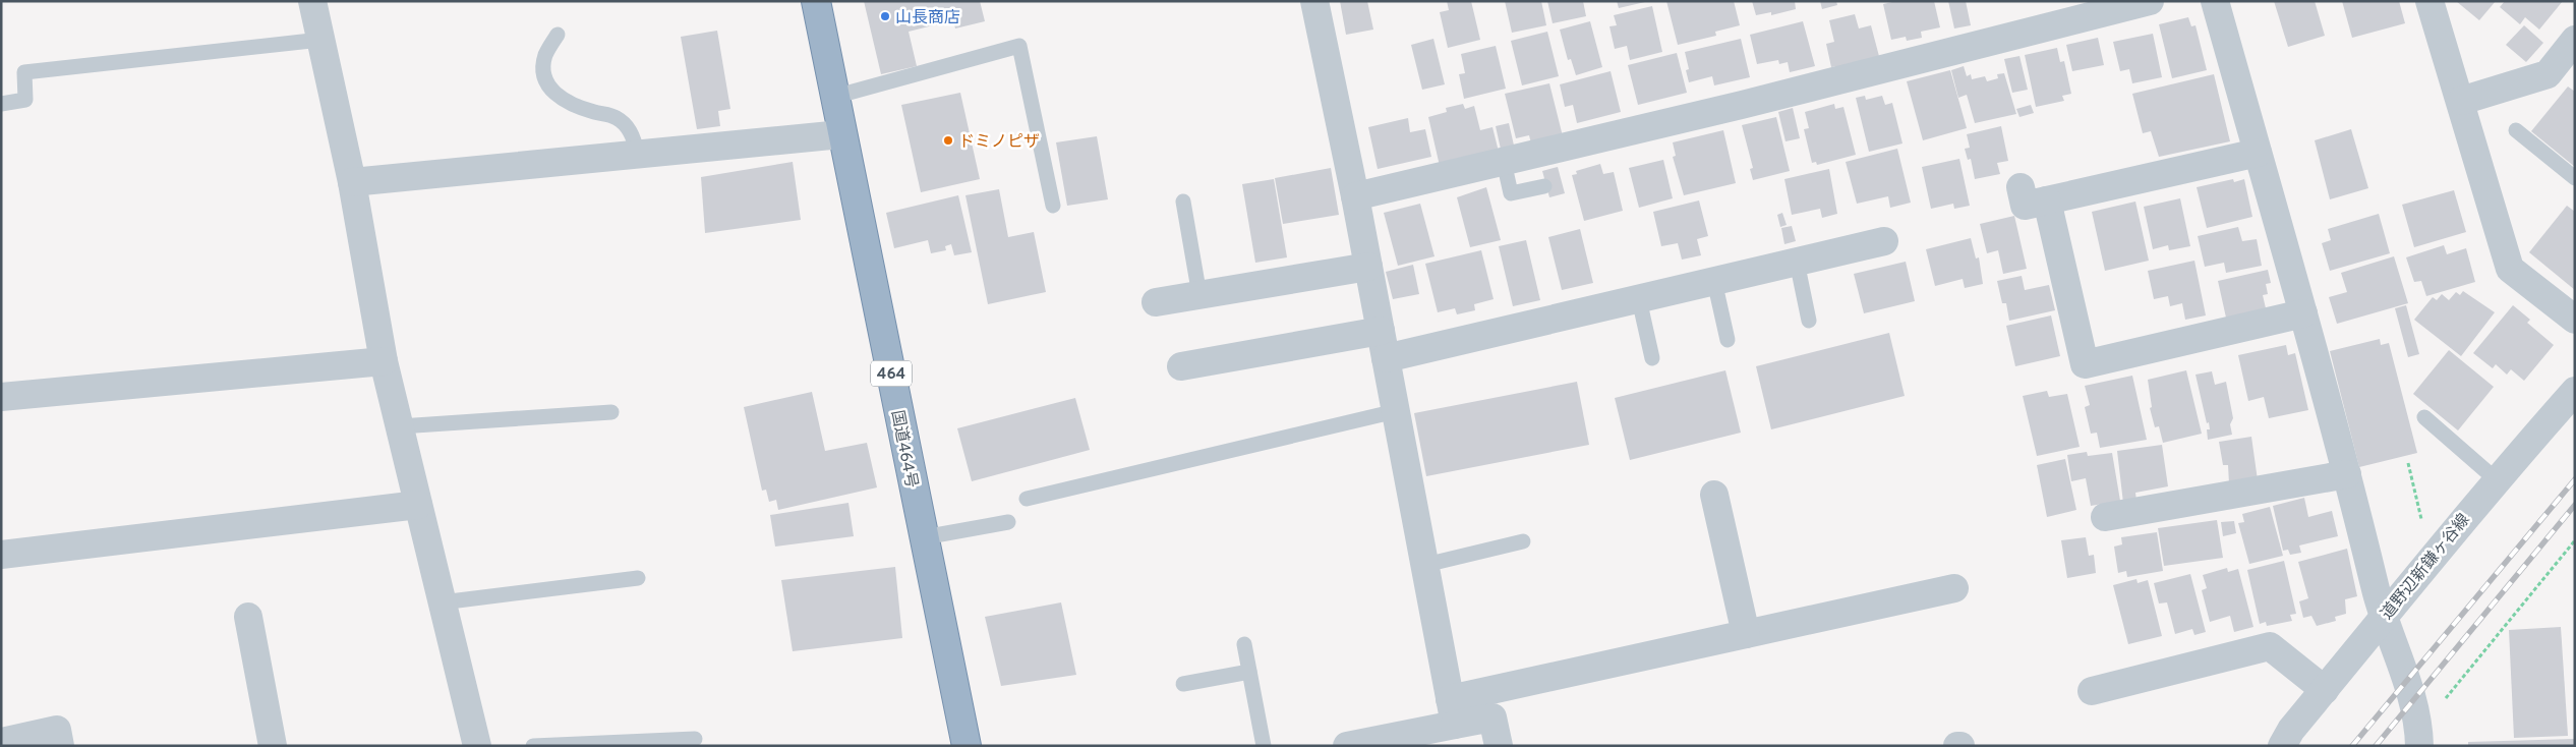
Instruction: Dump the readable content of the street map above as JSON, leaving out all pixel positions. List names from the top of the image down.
{
  "streets": {
    "highway": ["464", "国道464号"],
    "street": ["道野辺新鎌ヶ谷線"]
  },
  "places": ["山長商店", "ドミノピザ"]
}
